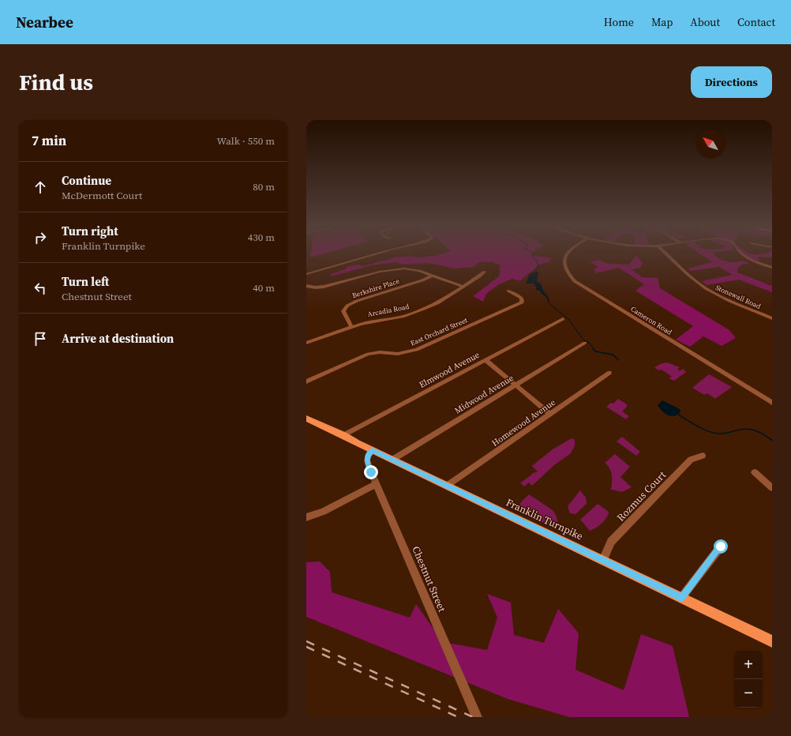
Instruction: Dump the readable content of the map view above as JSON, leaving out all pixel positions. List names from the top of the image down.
{
  "streets": {
    "main road": ["Franklin Turnpike"],
    "street": [
      "Berkshire Place",
      "Stonewall Road",
      "Arcadia Road",
      "Cameron Road",
      "East Orchard Street",
      "Elmwood Avenue",
      "Midwood Avenue",
      "Homewood Avenue",
      "Rozmus Court",
      "Chestnut Street"
    ]
  },
  "crossings": [
    ["Berkshire Place", "Arcadia Road"],
    ["Elmwood Avenue", "Franklin Turnpike"],
    ["Midwood Avenue", "Franklin Turnpike"],
    ["Homewood Avenue", "Franklin Turnpike"],
    ["Rozmus Court", "Franklin Turnpike"],
    ["Franklin Turnpike", "Chestnut Street"]
  ],
  "north": "top left",
  "page": {
    "header": "Nearbee",
    "nav": [
      "Home",
      "Map",
      "About",
      "Contact"
    ],
    "buttons": "Directions",
    "title": "Find us",
    "heading": ["7 min", "Walk · 550 m"],
    "list": [
      ["Continue", "McDermott Court", "80 m"],
      ["Turn right", "Franklin Turnpike", "430 m"],
      ["Turn left", "Chestnut Street", "40 m"],
      "Arrive at destination"
    ],
    "map_buttons": ["+", "−"]
  }
}
